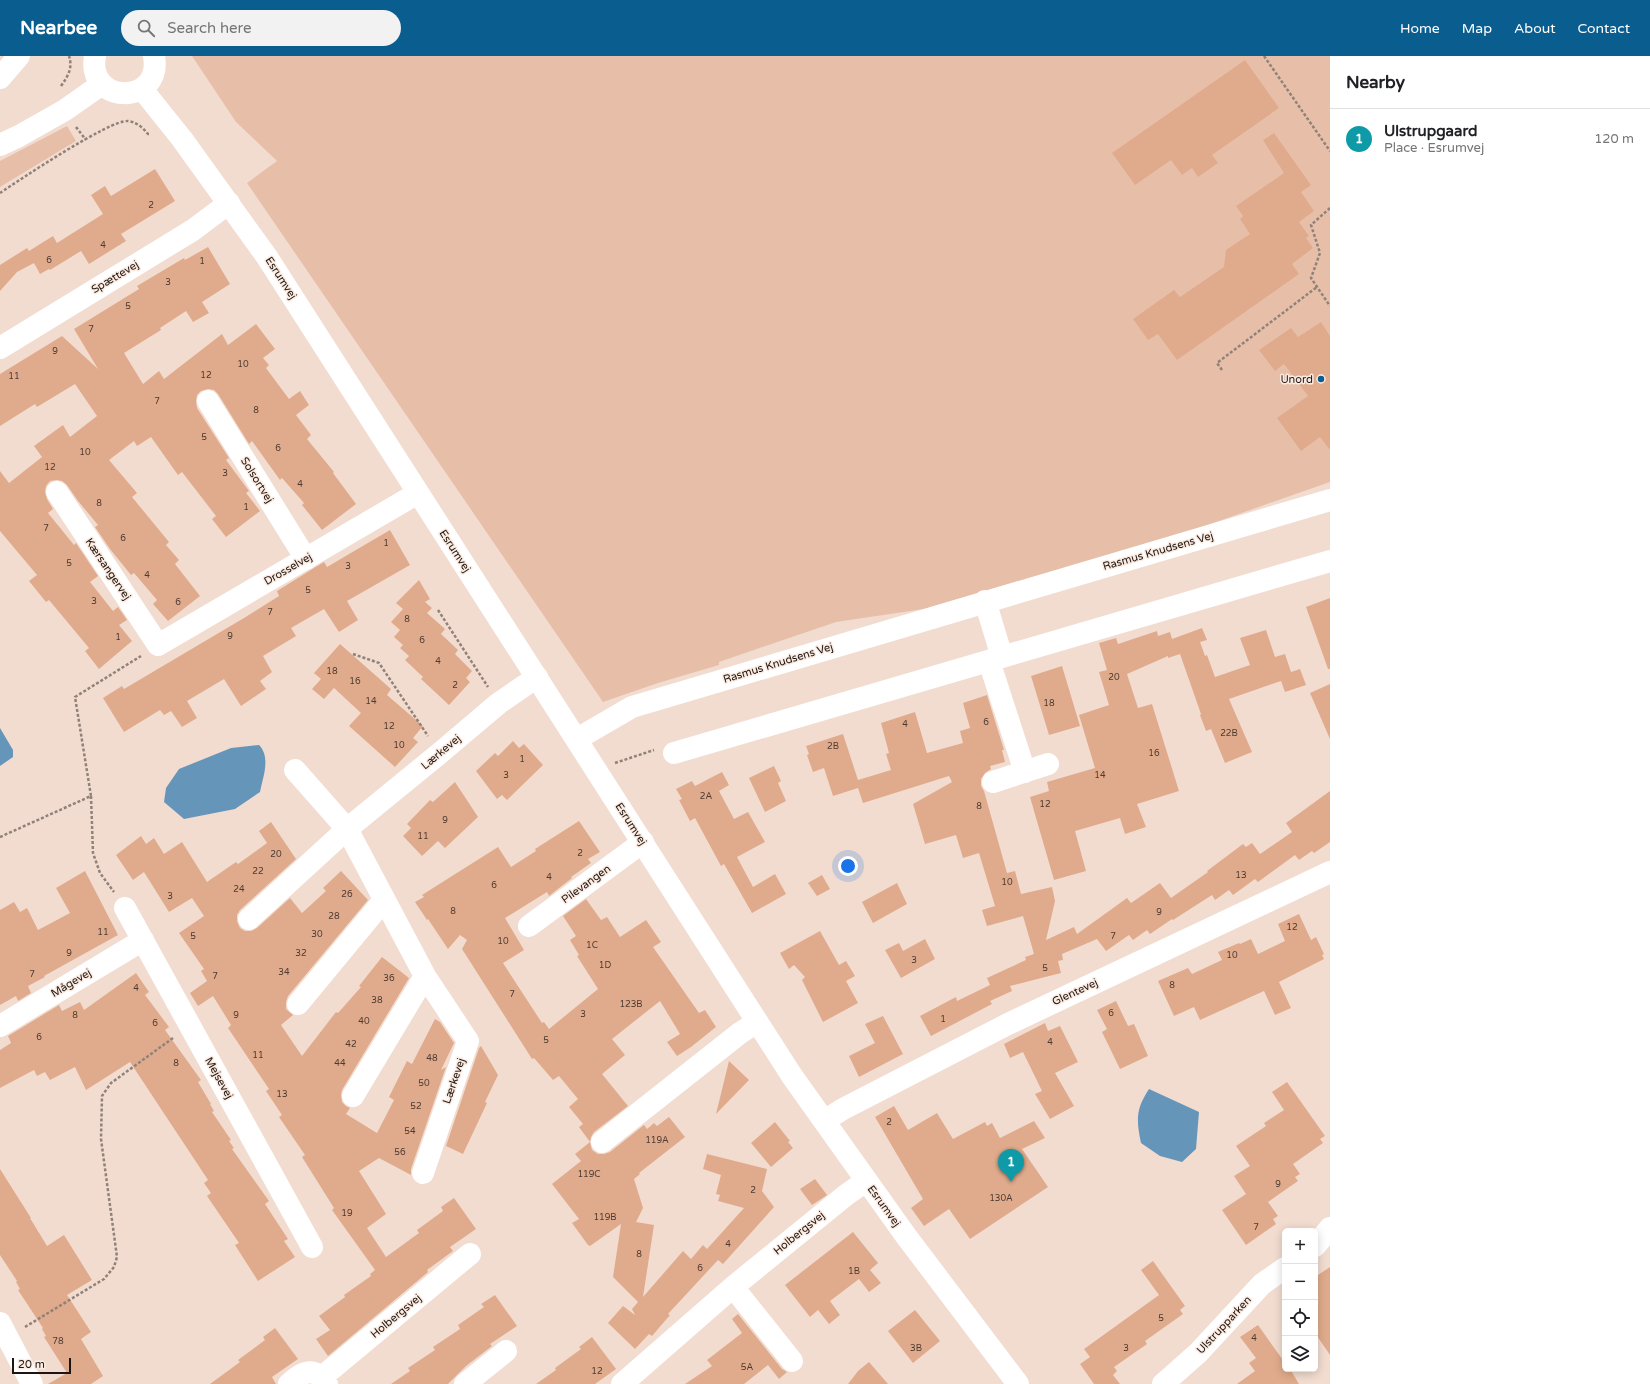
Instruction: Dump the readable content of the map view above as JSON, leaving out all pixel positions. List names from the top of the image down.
{
  "streets": {
    "street": [
      "Spættevej",
      "Esrumvej",
      "Solsortvej",
      "Rasmus Knudsens Vej",
      "Kærsangervej",
      "Drosselvej",
      "Lærkevej",
      "Pilevangen",
      "Mågevej",
      "Glentevej",
      "Mejsevej",
      "Holbergsvej",
      "Ulstrupparken"
    ]
  },
  "crossings": [
    ["Spættevej", "Esrumvej"],
    ["Esrumvej", "Rasmus Knudsens Vej"],
    ["Esrumvej", "Drosselvej"],
    ["Esrumvej", "Lærkevej"],
    ["Esrumvej", "Pilevangen"],
    ["Esrumvej", "Glentevej"],
    ["Esrumvej", "Holbergsvej"],
    ["Solsortvej", "Drosselvej"],
    ["Kærsangervej", "Drosselvej"],
    ["Mågevej", "Mejsevej"]
  ],
  "places": ["Unord"],
  "house_numbers": [
    "2",
    "4",
    "6",
    "1",
    "3",
    "5",
    "7",
    "9",
    "10",
    "12",
    "11",
    "7",
    "8",
    "5",
    "6",
    "10",
    "12",
    "3",
    "4",
    "8",
    "1",
    "7",
    "6",
    "1",
    "5",
    "3",
    "4",
    "5",
    "3",
    "6",
    "7",
    "8",
    "9",
    "1",
    "6",
    "4",
    "18",
    "20",
    "16",
    "2",
    "14",
    "18",
    "6",
    "4",
    "12",
    "22B",
    "10",
    "2B",
    "16",
    "1",
    "3",
    "14",
    "2A",
    "12",
    "8",
    "9",
    "11",
    "2",
    "20",
    "22",
    "13",
    "4",
    "10",
    "6",
    "24",
    "26",
    "3",
    "8",
    "9",
    "28",
    "12",
    "11",
    "30",
    "5",
    "7",
    "10",
    "1C",
    "9",
    "32",
    "10",
    "3",
    "1D",
    "5",
    "34",
    "7",
    "7",
    "36",
    "8",
    "4",
    "7",
    "38",
    "123B",
    "6",
    "3",
    "8",
    "9",
    "1",
    "40",
    "6",
    "6",
    "5",
    "4",
    "42",
    "11",
    "48",
    "8",
    "44",
    "50",
    "13",
    "52",
    "2",
    "54",
    "119A",
    "56",
    "119C",
    "9",
    "2",
    "130A",
    "19",
    "119B",
    "7",
    "4",
    "8",
    "6",
    "1B",
    "5",
    "4",
    "78",
    "3B",
    "3",
    "5A",
    "12"
  ],
  "scale_bar": "20 m",
  "page": {
    "header": "Nearbee",
    "search": "Search here",
    "nav": [
      "Home",
      "Map",
      "About",
      "Contact"
    ],
    "heading": "Nearby",
    "list": [
      {
        "mark": "1",
        "name": "Ulstrupgaard",
        "note": "Place · Esrumvej",
        "value": "120 m"
      }
    ],
    "pins": "1",
    "map_buttons": ["+", "−"],
    "scale": "20 m"
  }
}
